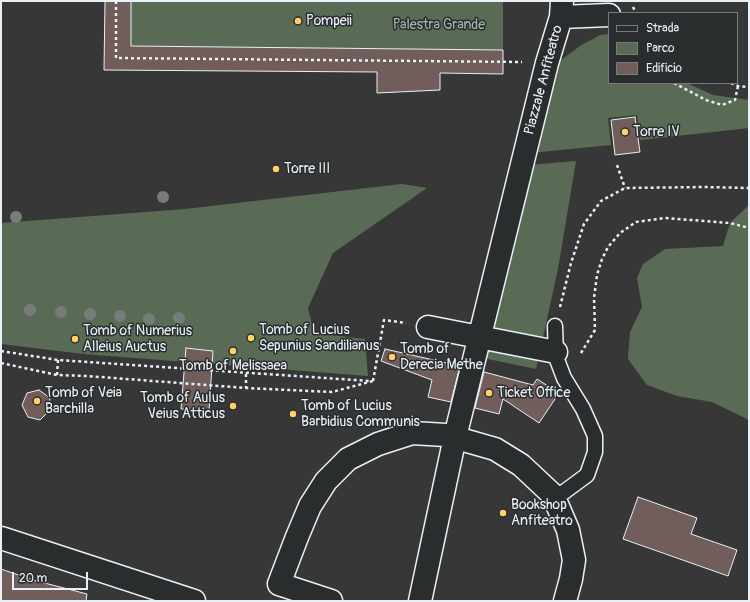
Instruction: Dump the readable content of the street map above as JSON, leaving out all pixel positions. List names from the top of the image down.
{
  "streets": {
    "street": ["Piazzale Anfiteatro"]
  },
  "parks": ["Palestra Grande"],
  "places": [
    "Pompeii",
    "Torre IV",
    "Torre III",
    "Tomb of Lucius Sepunius Sandilianus",
    "Tomb of Numerius Alleius Auctus",
    "Tomb of Melissaea",
    "Tomb of Derecia Methe",
    "Ticket Office",
    "Tomb of Veia Barchilla",
    "Tomb of Aulus Veius Atticus",
    "Tomb of Lucius Barbidius Communis",
    "Bookshop Anfiteatro"
  ],
  "legend": ["Strada", "Parco", "Edificio"],
  "scale_bar": "20 m"
}
